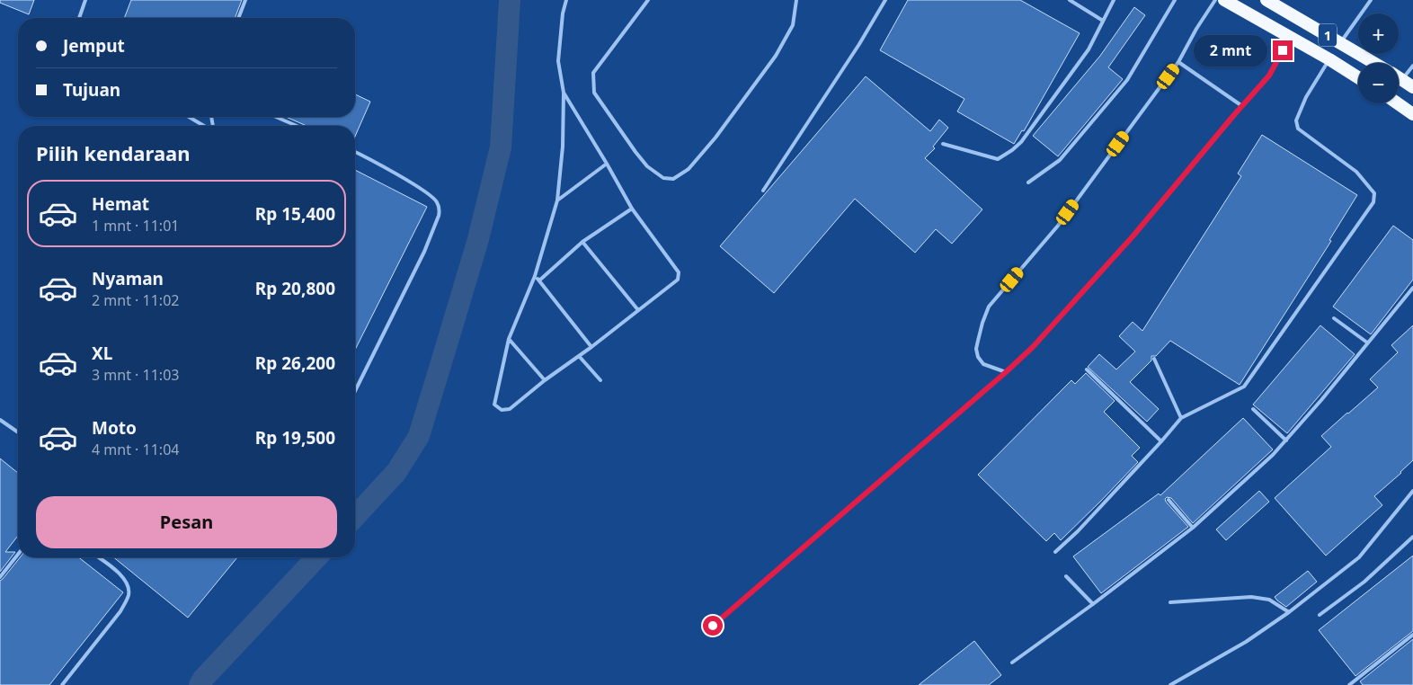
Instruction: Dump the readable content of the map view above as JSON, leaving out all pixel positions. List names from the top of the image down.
{
  "streets": {
    "highway": ["1"]
  },
  "page": {
    "map_buttons": ["+", "−"],
    "banner": ["Jemput", "Tujuan"],
    "bubble": "2 mnt",
    "heading": "Pilih kendaraan",
    "list": [
      {
        "name": "Hemat",
        "note": "1 mnt · 11:01",
        "value": "Rp 15,400"
      },
      {
        "name": "Nyaman",
        "note": "2 mnt · 11:02",
        "value": "Rp 20,800"
      },
      {
        "name": "XL",
        "note": "3 mnt · 11:03",
        "value": "Rp 26,200"
      },
      {
        "name": "Moto",
        "note": "4 mnt · 11:04",
        "value": "Rp 19,500"
      }
    ],
    "buttons": "Pesan"
  }
}
